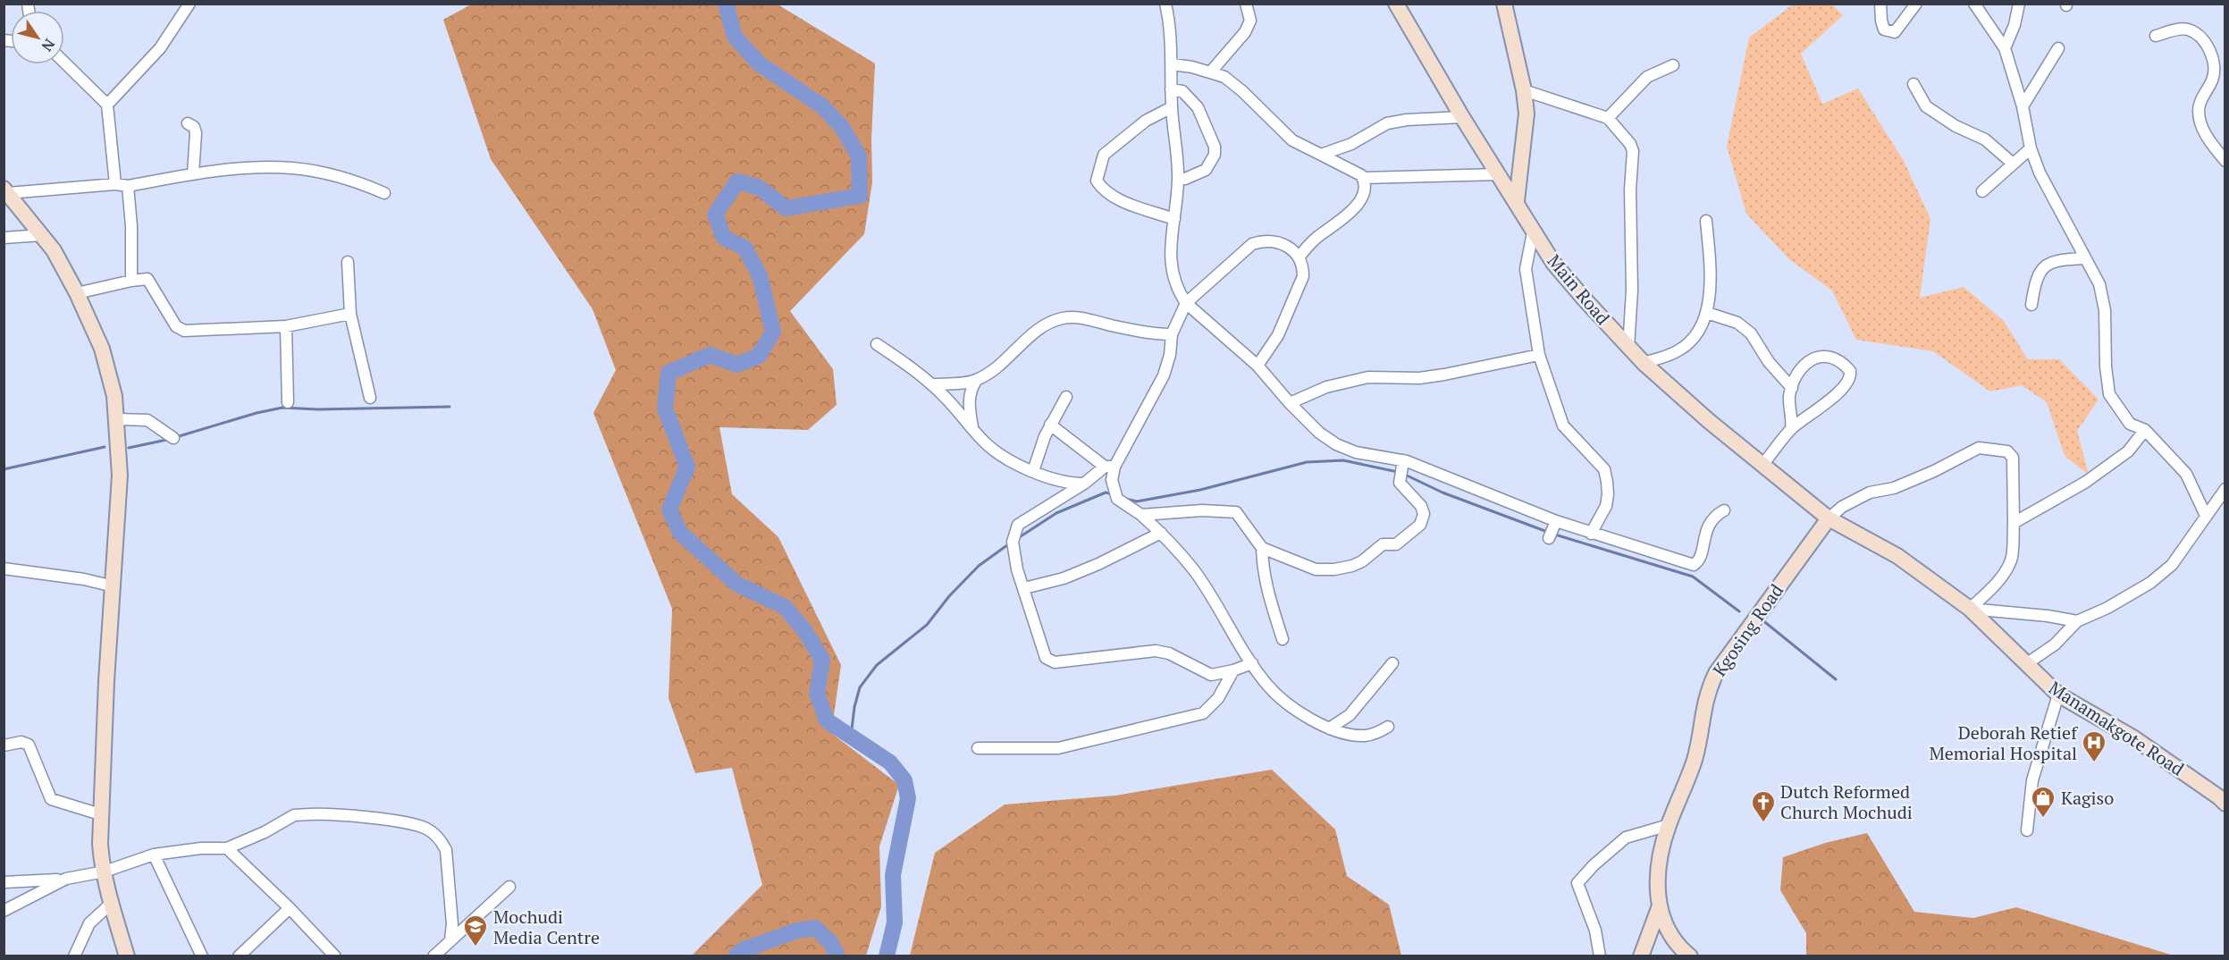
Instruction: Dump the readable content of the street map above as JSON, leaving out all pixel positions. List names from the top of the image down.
{
  "streets": {
    "street": ["Main Road", "Kgosing Road", "Manamakgote Road"]
  },
  "crossings": [
    ["Main Road", "Kgosing Road"],
    ["Main Road", "Manamakgote Road"],
    ["Kgosing Road", "Manamakgote Road"]
  ],
  "places": {
    "hospital": ["Deborah Retief Memorial Hospital"],
    "shop": ["Kagiso"],
    "church": ["Dutch Reformed Church Mochudi"],
    "school or university": ["Mochudi Media Centre"]
  },
  "north": "bottom right"
}
